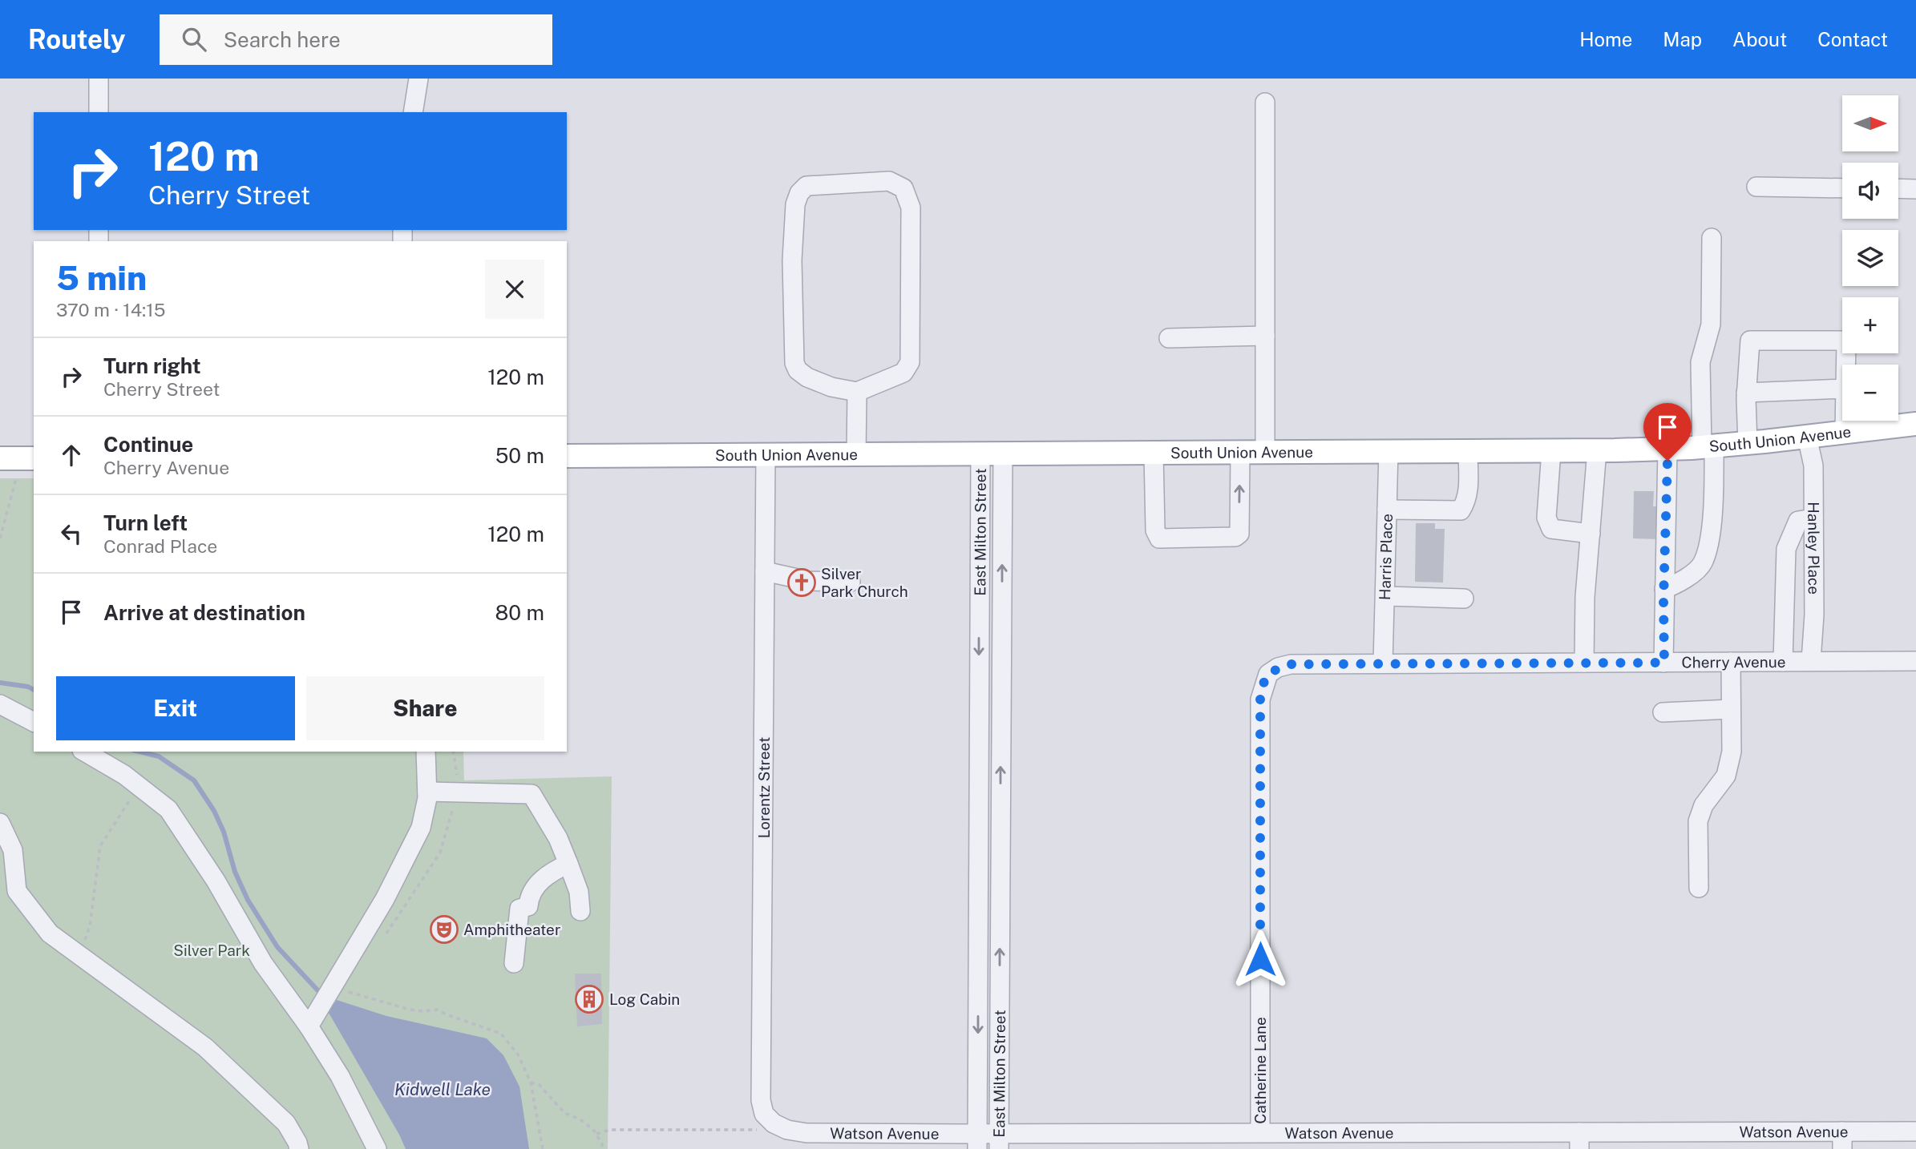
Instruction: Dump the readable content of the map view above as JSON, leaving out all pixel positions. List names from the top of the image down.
{
  "streets": {
    "main road": ["South Union Avenue"],
    "street": [
      "East Milton Street",
      "Hanley Place",
      "Harris Place",
      "Cherry Avenue",
      "Lorentz Street",
      "Catherine Lane",
      "Watson Avenue"
    ]
  },
  "crossings": [
    ["South Union Avenue", "East Milton Street"],
    ["South Union Avenue", "Hanley Place"],
    ["South Union Avenue", "Harris Place"],
    ["South Union Avenue", "Lorentz Street"],
    ["East Milton Street", "Watson Avenue"],
    ["Hanley Place", "Cherry Avenue"],
    ["Harris Place", "Cherry Avenue"],
    ["Cherry Avenue", "Catherine Lane"],
    ["Lorentz Street", "Watson Avenue"],
    ["Catherine Lane", "Watson Avenue"]
  ],
  "water": ["Kidwell Lake"],
  "parks": ["Silver Park"],
  "places": {
    "church": ["Silver Park Church"],
    "theatre": ["Amphitheater"],
    "building": ["Log Cabin"]
  },
  "north": "right",
  "page": {
    "header": "Routely",
    "search": "Search here",
    "nav": [
      "Home",
      "Map",
      "About",
      "Contact"
    ],
    "map_buttons": ["+", "−"],
    "turn": ["120 m", "Cherry Street"],
    "heading": ["5 min", "370 m · 14:15"],
    "list": [
      {
        "name": "Turn right",
        "note": "Cherry Street",
        "value": "120 m"
      },
      {
        "name": "Continue",
        "note": "Cherry Avenue",
        "value": "50 m"
      },
      {
        "name": "Turn left",
        "note": "Conrad Place",
        "value": "120 m"
      },
      {
        "name": "Arrive at destination",
        "value": "80 m"
      }
    ],
    "buttons": ["Exit", "Share"]
  }
}
